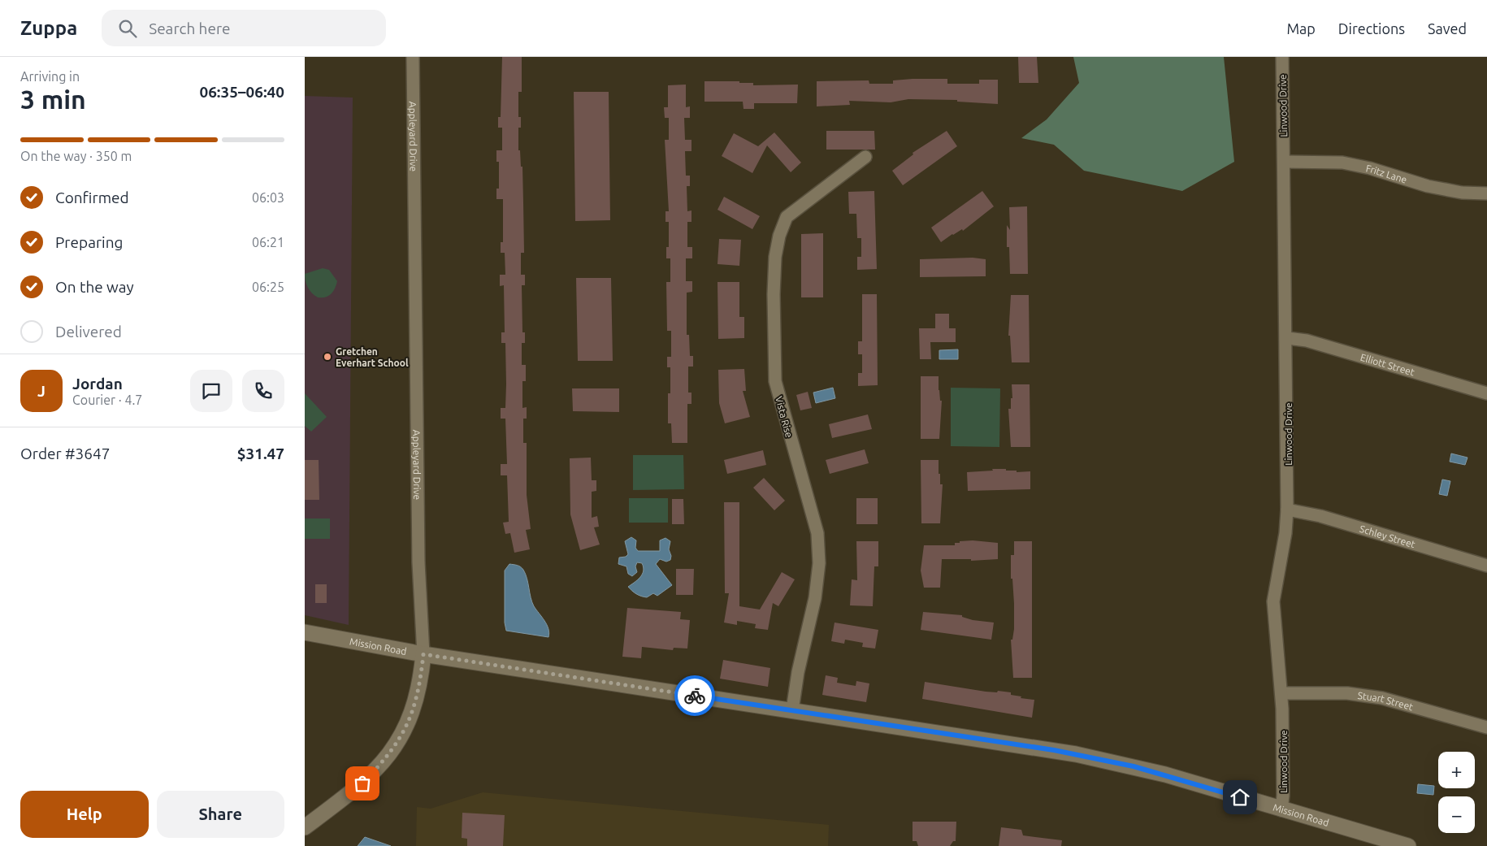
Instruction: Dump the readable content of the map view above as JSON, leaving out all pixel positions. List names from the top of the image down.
{
  "streets": {
    "street": [
      "Linwood Drive",
      "Appleyard Drive",
      "Fritz Lane",
      "Elliott Street",
      "Vista Rise",
      "Schley Street",
      "Mission Road",
      "Stuart Street"
    ]
  },
  "crossings": [
    ["Linwood Drive", "Fritz Lane"],
    ["Linwood Drive", "Elliott Street"],
    ["Linwood Drive", "Schley Street"],
    ["Linwood Drive", "Mission Road"],
    ["Linwood Drive", "Stuart Street"],
    ["Appleyard Drive", "Mission Road"],
    ["Vista Rise", "Mission Road"]
  ],
  "places": ["Gretchen Everhart School"],
  "page": {
    "header": "Zuppa",
    "search": "Search here",
    "nav": ["Map", "Directions", "Saved"],
    "heading": ["3 min", "Arriving in", "06:35–06:40"],
    "panel": [
      "Jordan",
      "Courier · 4.7",
      "Order #3647",
      "$31.47"
    ],
    "bar": "On the way · 350 m",
    "list": [
      ["Confirmed", "06:03"],
      ["Preparing", "06:21"],
      ["On the way", "06:25"],
      "Delivered"
    ],
    "round": "J",
    "map_buttons": ["+", "−"],
    "buttons": ["Help", "Share"]
  }
}
